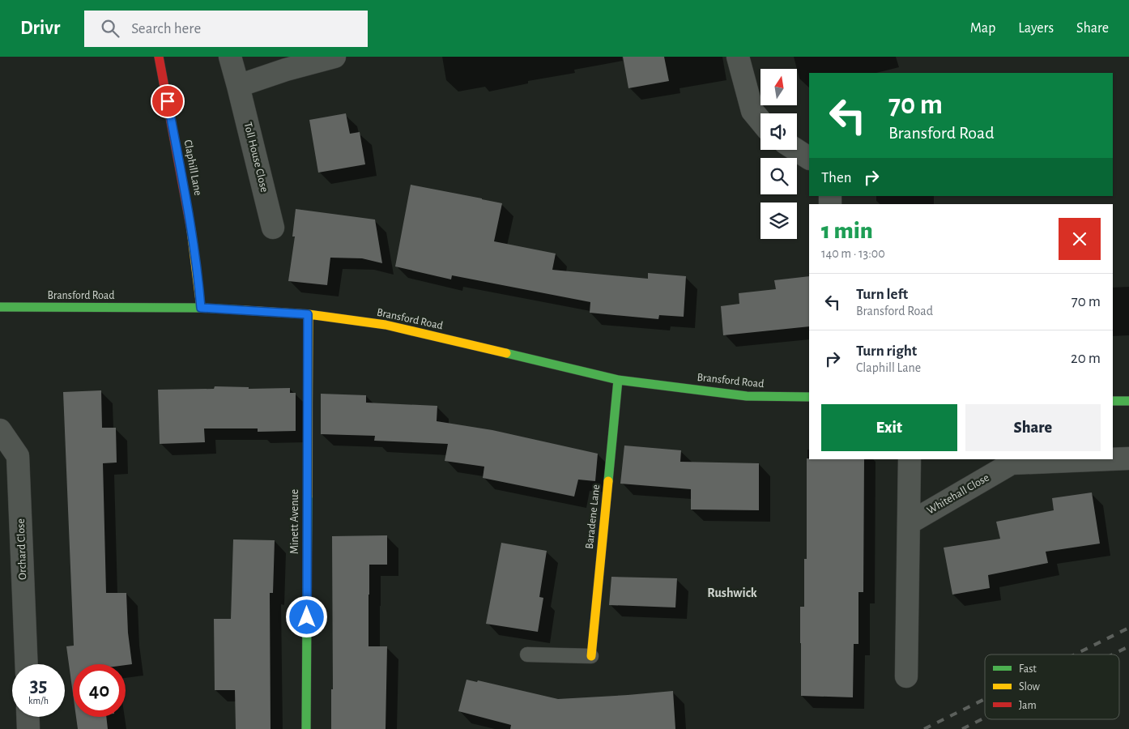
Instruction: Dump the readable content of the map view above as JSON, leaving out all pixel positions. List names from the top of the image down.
{
  "streets": {
    "street": [
      "Toll House Close",
      "Claphill Lane",
      "Bransford Road",
      "Whitehall Close",
      "Baradene Lane",
      "Minett Avenue",
      "Orchard Close"
    ]
  },
  "crossings": [
    ["Claphill Lane", "Bransford Road"],
    ["Bransford Road", "Baradene Lane"],
    ["Bransford Road", "Minett Avenue"]
  ],
  "districts": ["Rushwick"],
  "legend": ["Fast", "Slow", "Jam"],
  "north": "top",
  "page": {
    "header": "Drivr",
    "search": "Search here",
    "nav": ["Map", "Layers", "Share"],
    "turn": ["70 m", "Bransford Road"],
    "then": "Then",
    "heading": ["1 min", "140 m · 13:00"],
    "list": [
      {
        "name": "Turn left",
        "note": "Bransford Road",
        "value": "70 m"
      },
      {
        "name": "Turn right",
        "note": "Claphill Lane",
        "value": "20 m"
      }
    ],
    "buttons": ["Exit", "Share"],
    "speed": "35 km/h",
    "limit": "40"
  }
}
